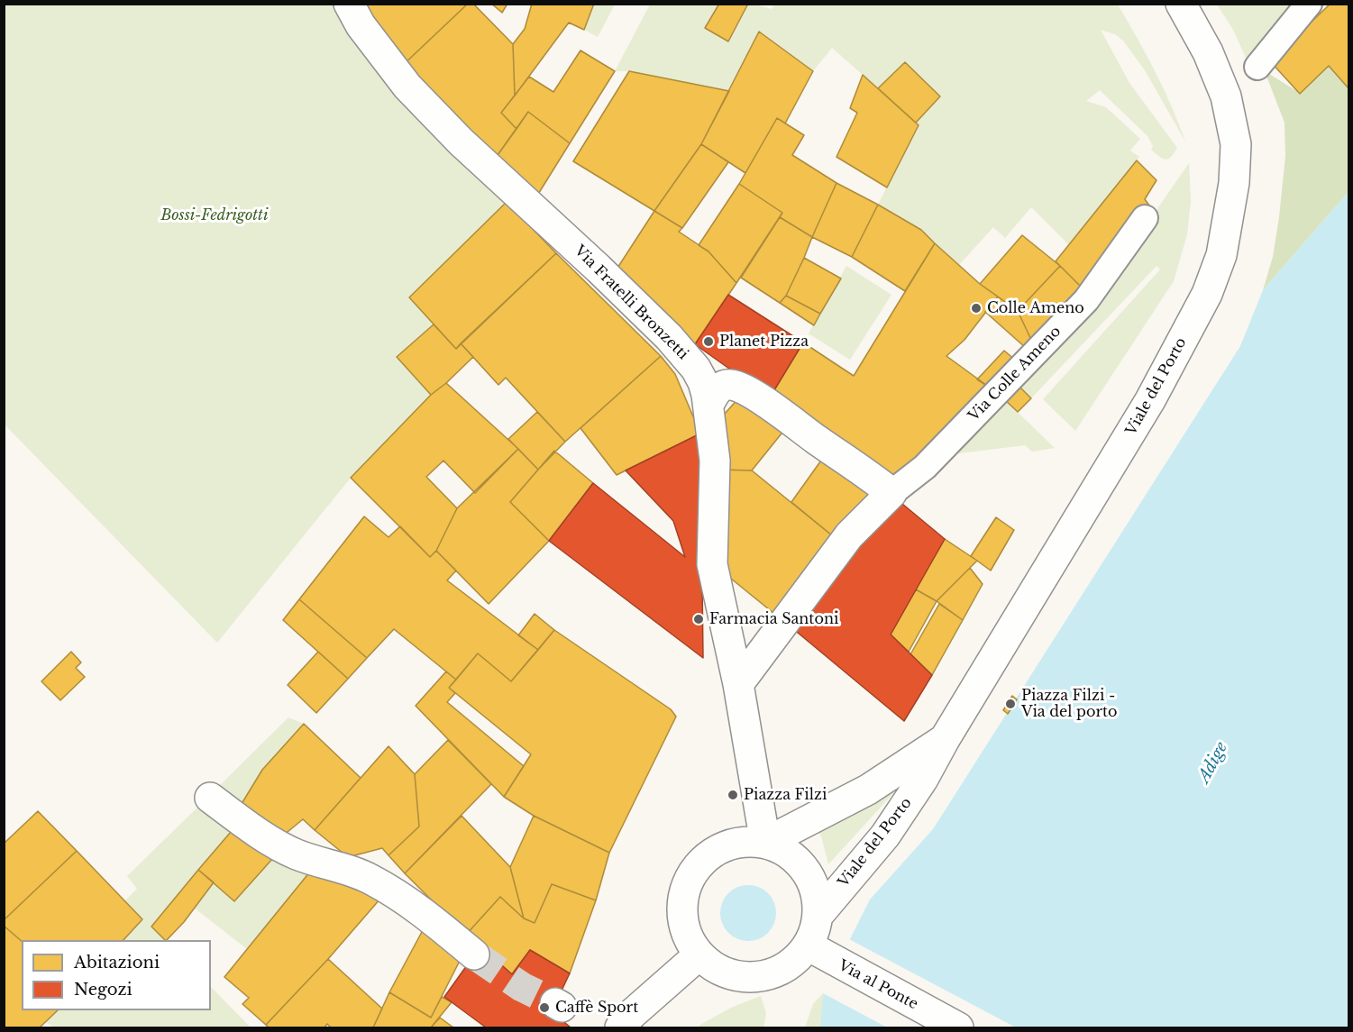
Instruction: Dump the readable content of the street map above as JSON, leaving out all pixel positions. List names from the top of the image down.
{
  "streets": {
    "street": [
      "Via Fratelli Bronzetti",
      "Via Colle Ameno",
      "Viale del Porto",
      "Via al Ponte"
    ]
  },
  "crossings": [
    ["Via Fratelli Bronzetti", "Via Colle Ameno"],
    ["Viale del Porto", "Via al Ponte"]
  ],
  "water": ["Adige"],
  "parks": ["Bossi-Fedrigotti"],
  "places": [
    "Colle Ameno",
    "Planet Pizza",
    "Farmacia Santoni",
    "Piazza Filzi - Via del porto",
    "Piazza Filzi",
    "Caffè Sport"
  ],
  "legend": ["Abitazioni", "Negozi"]
}
